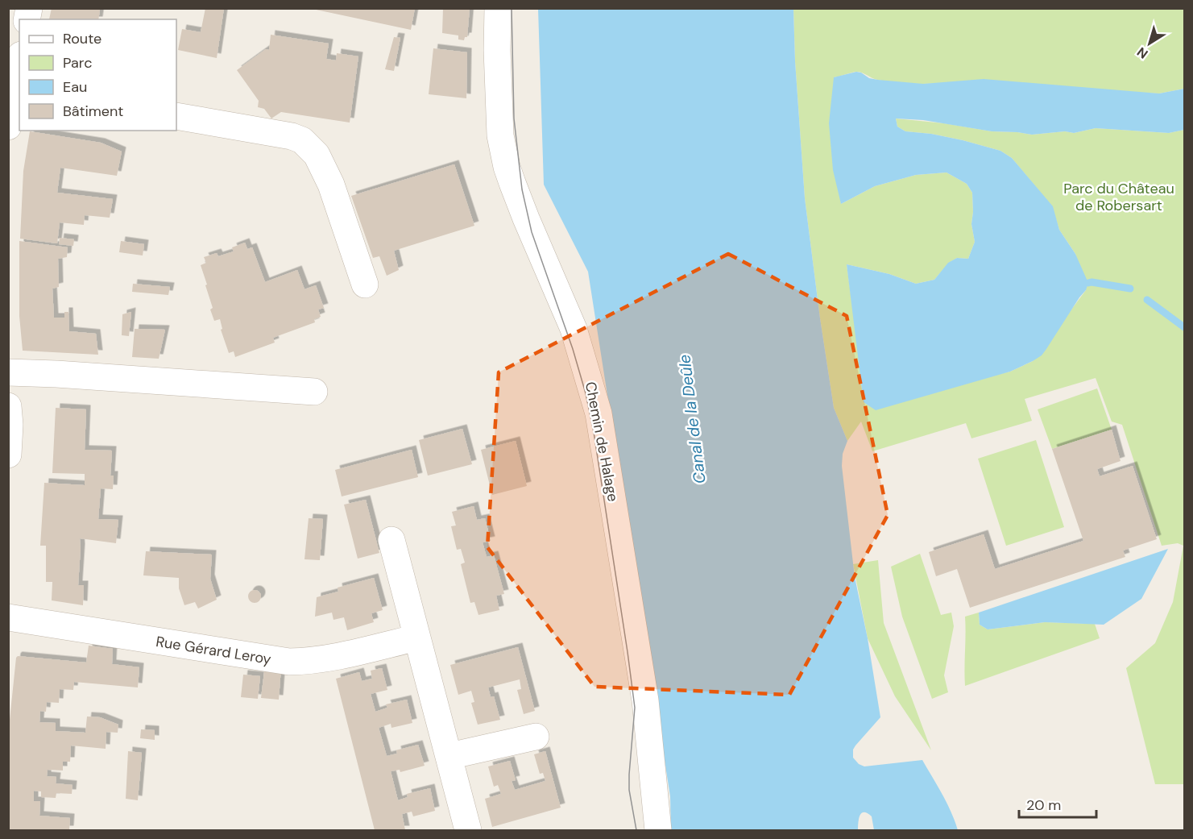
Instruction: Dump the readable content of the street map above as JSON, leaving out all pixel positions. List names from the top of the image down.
{
  "streets": {
    "street": ["Chemin de Halage", "Rue Gérard Leroy"]
  },
  "water": ["Canal de la Deûle"],
  "parks": ["Parc du Château de Robersart"],
  "legend": [
    "Route",
    "Parc",
    "Eau",
    "Bâtiment"
  ],
  "scale_bar": "20 m",
  "north": "bottom left"
}
